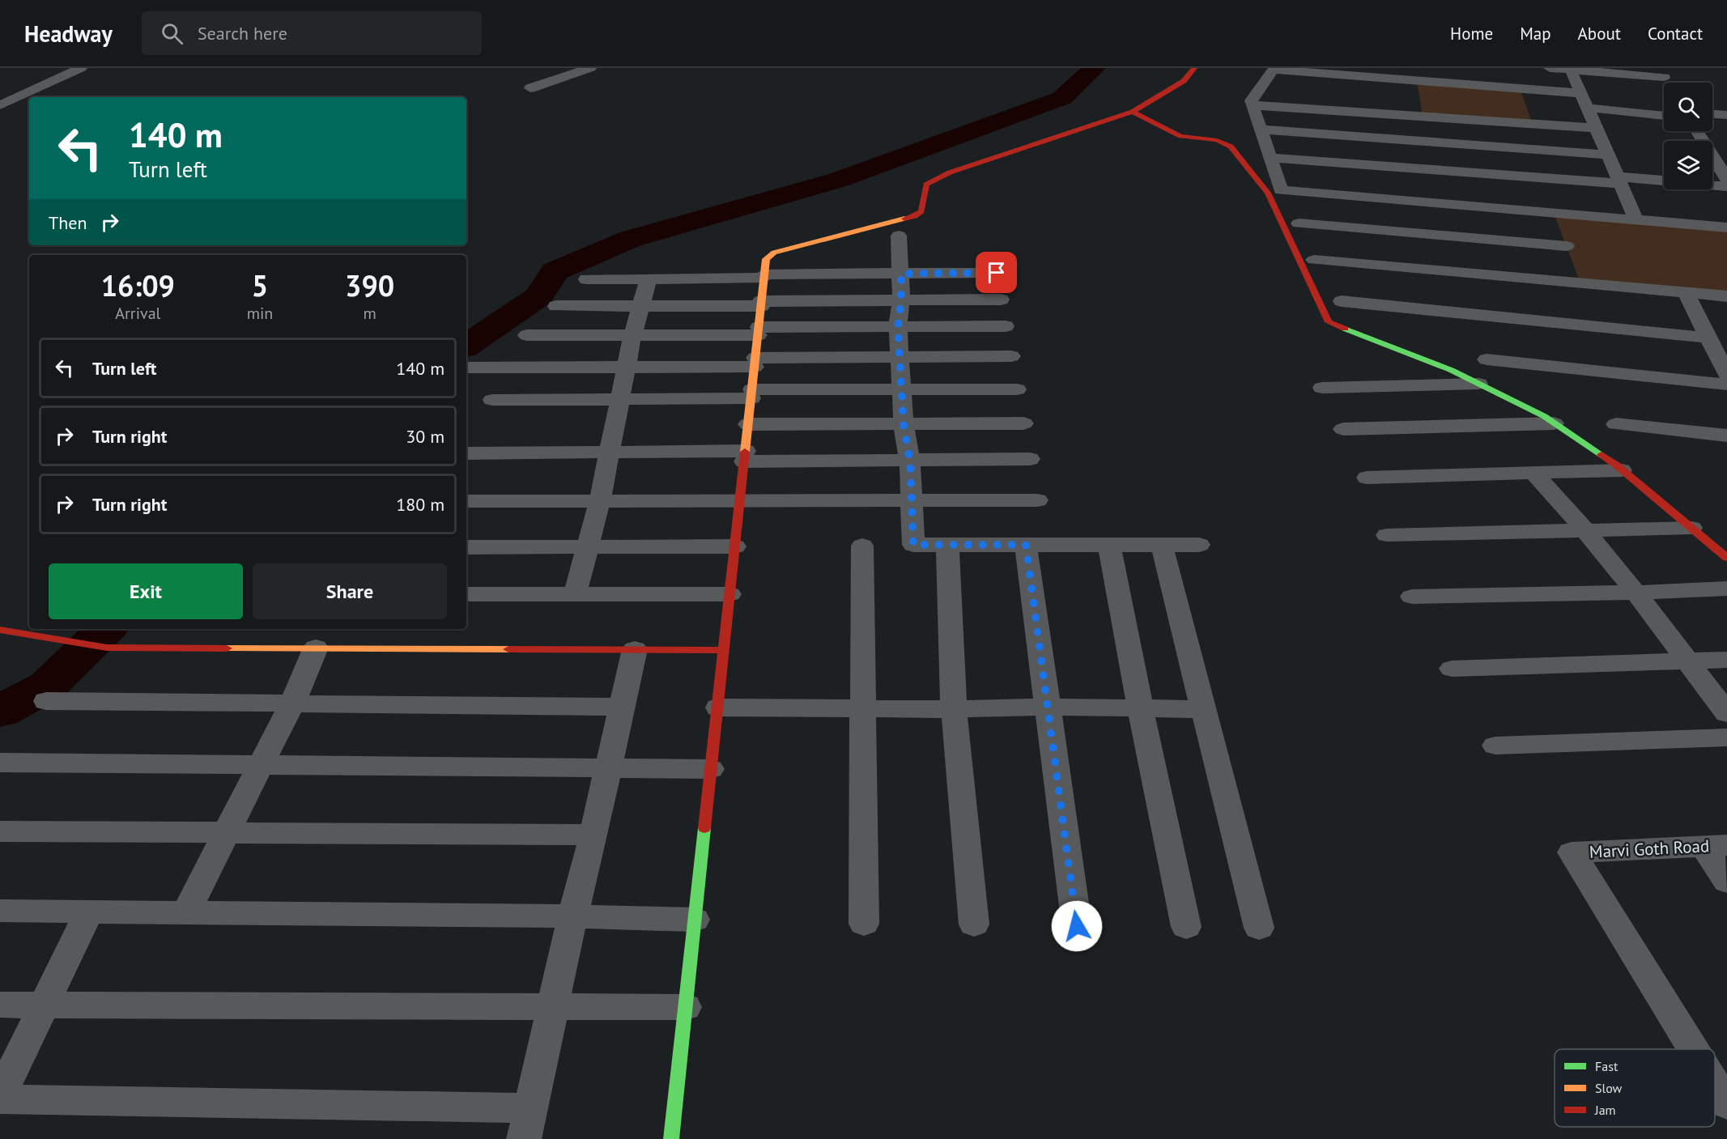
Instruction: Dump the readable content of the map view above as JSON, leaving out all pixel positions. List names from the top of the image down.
{
  "streets": {
    "street": ["Marvi Goth Road"]
  },
  "legend": ["Fast", "Slow", "Jam"],
  "page": {
    "header": "Headway",
    "search": "Search here",
    "nav": [
      "Home",
      "Map",
      "About",
      "Contact"
    ],
    "turn": ["140 m", "Turn left"],
    "then": "Then",
    "eta": [
      "16:09",
      "Arrival",
      "5",
      "min",
      "390",
      "m"
    ],
    "list": [
      {
        "name": "Turn left",
        "value": "140 m"
      },
      {
        "name": "Turn right",
        "value": "30 m"
      },
      {
        "name": "Turn right",
        "value": "180 m"
      }
    ],
    "buttons": ["Exit", "Share"]
  }
}
